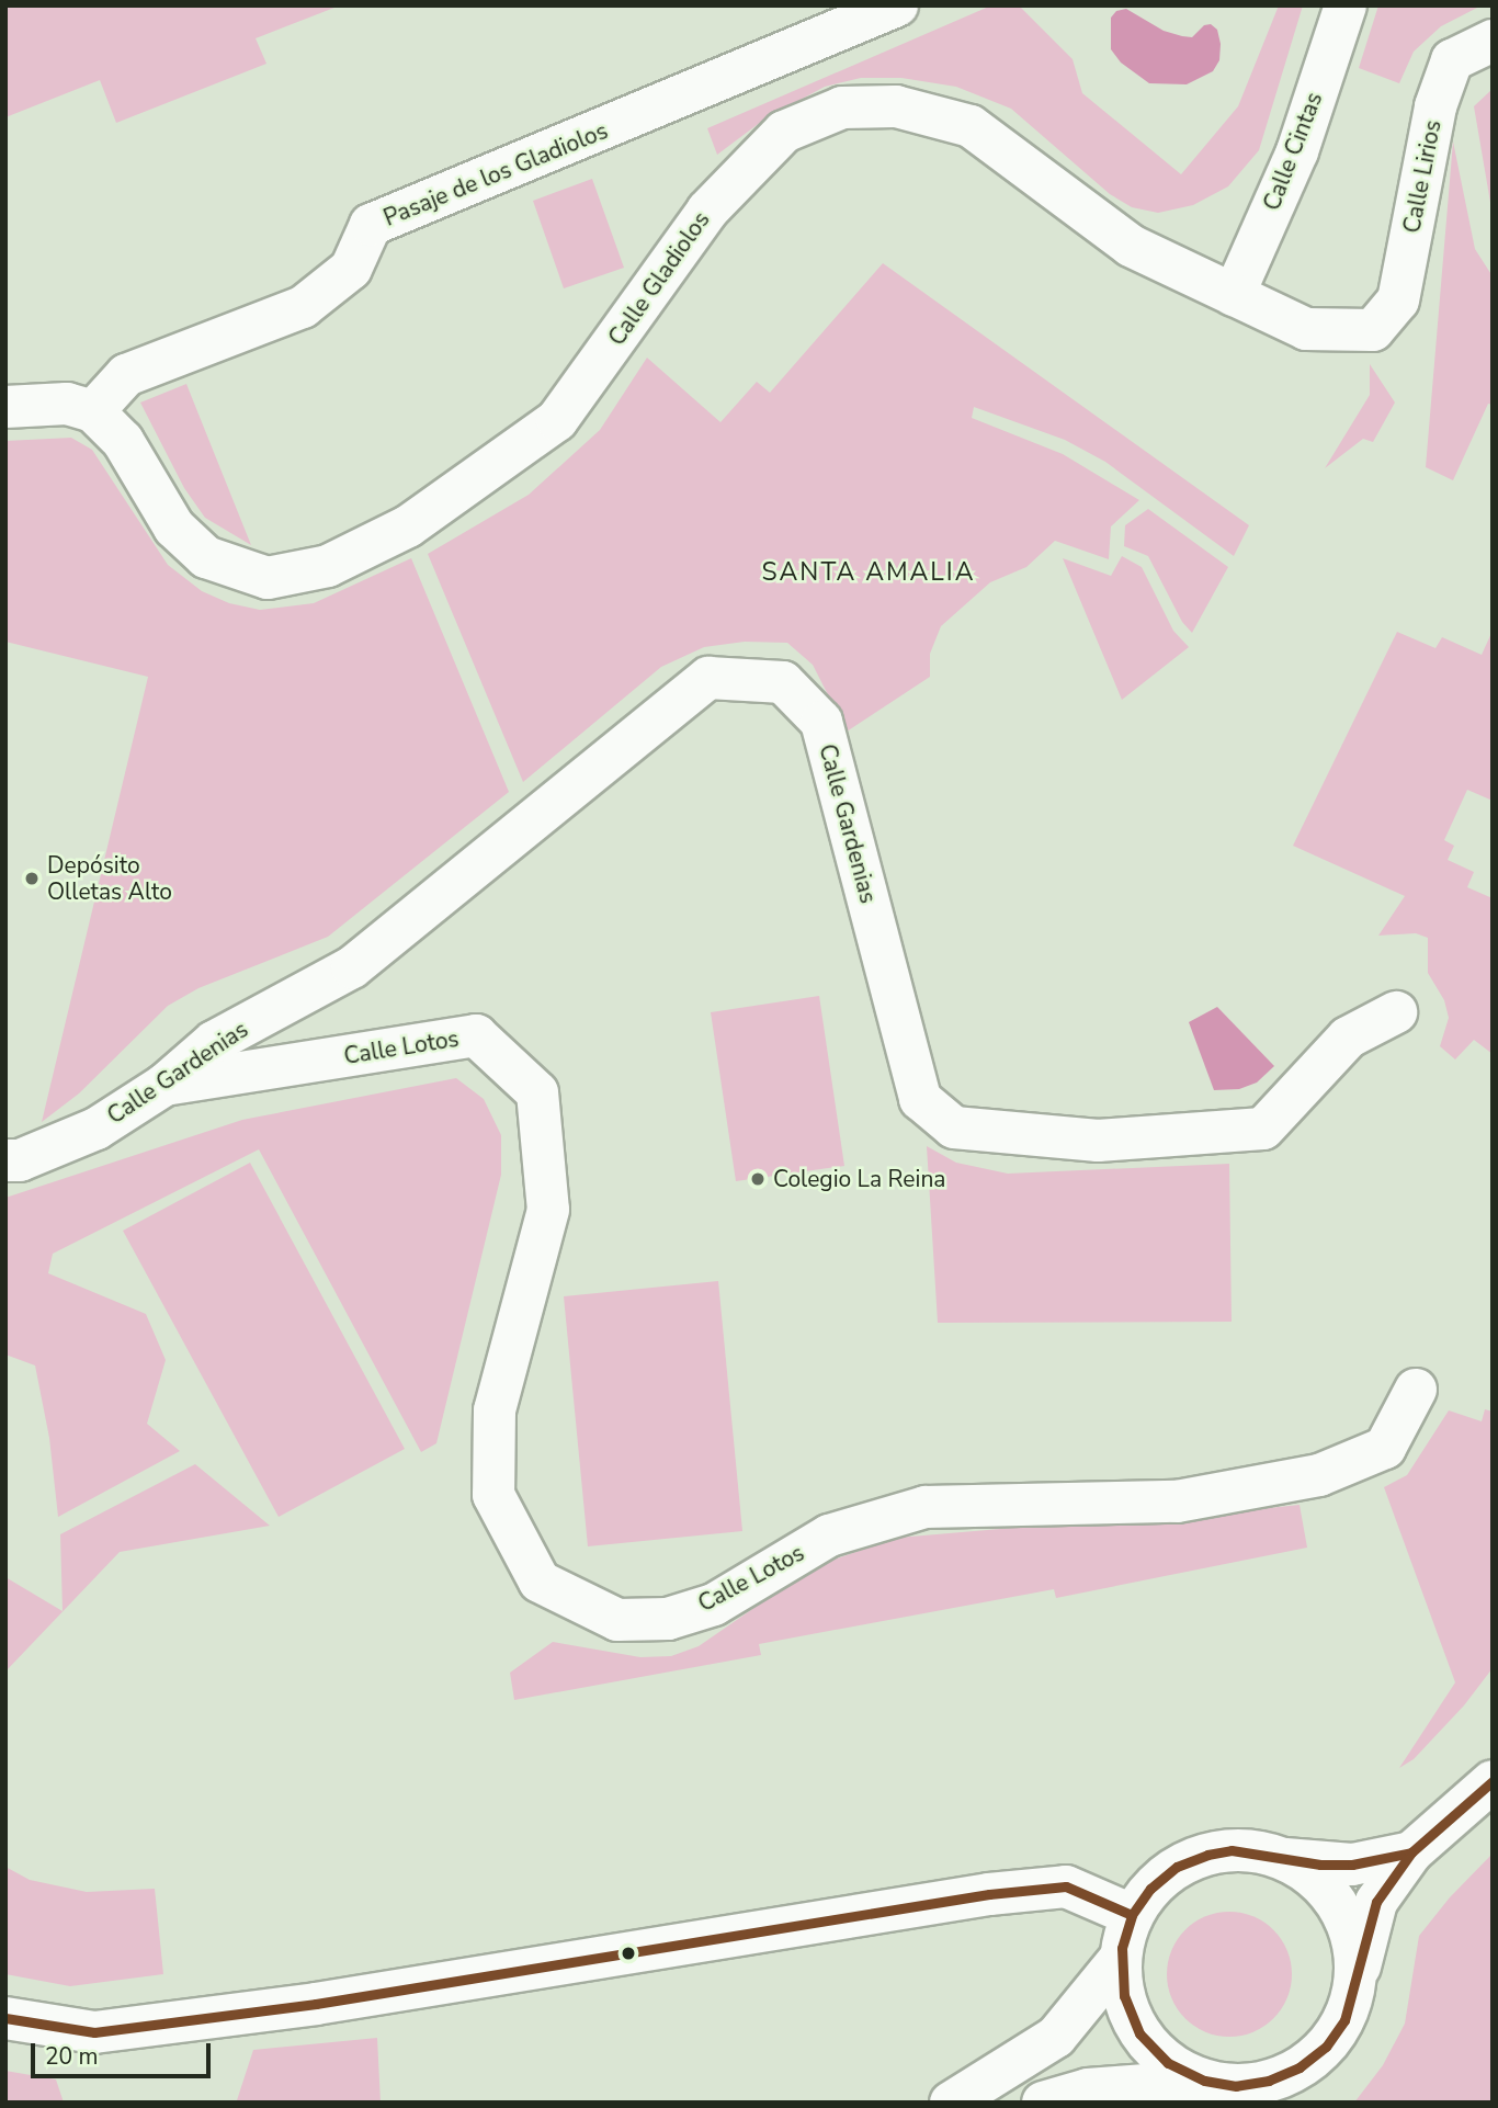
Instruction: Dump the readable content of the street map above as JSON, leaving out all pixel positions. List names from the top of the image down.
{
  "streets": {
    "street": [
      "Calle Cintas",
      "Pasaje de los Gladiolos",
      "Calle Lirios",
      "Calle Gladiolos",
      "Calle Gardenias",
      "Calle Lotos"
    ]
  },
  "crossings": [
    ["Calle Cintas", "Calle Gladiolos"],
    ["Pasaje de los Gladiolos", "Calle Gladiolos"],
    ["Calle Lirios", "Calle Gladiolos"],
    ["Calle Gardenias", "Calle Lotos"]
  ],
  "districts": ["SANTA AMALIA"],
  "places": ["Depósito Olletas Alto", "Colegio La Reina"],
  "scale_bar": "20 m"
}
